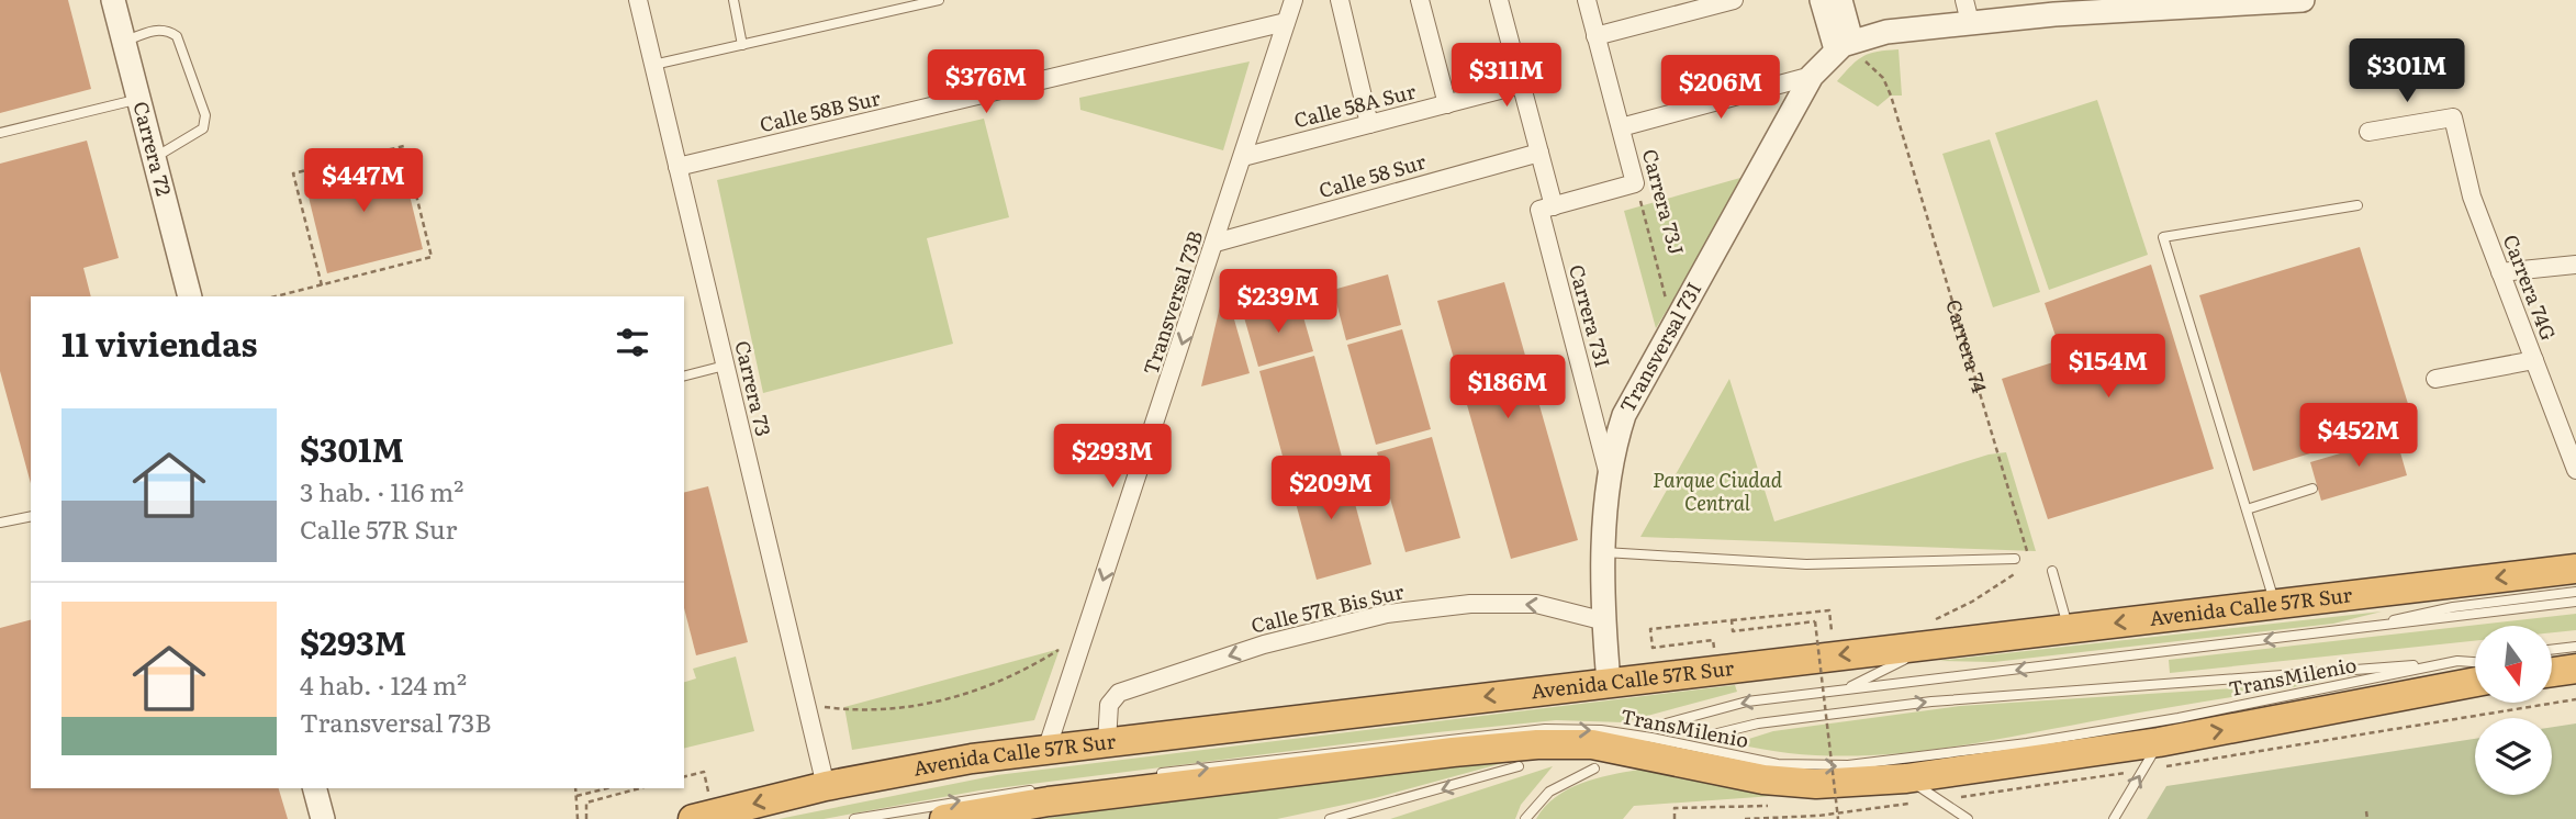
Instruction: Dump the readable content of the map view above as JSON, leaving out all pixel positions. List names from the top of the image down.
{
  "streets": {
    "highway": ["Avenida Calle 57R Sur"],
    "street": [
      "Calle 58A Sur",
      "Calle 58B Sur",
      "Carrera 72",
      "Calle 58 Sur",
      "Carrera 73J",
      "Carrera 74G",
      "Transversal 73B",
      "Carrera 73I",
      "Transversal 73I",
      "Carrera 73",
      "Calle 57R Bis Sur"
    ],
    "lane": ["TransMilenio"],
    "path": ["Carrera 74"]
  },
  "crossings": [
    ["Calle 58A Sur", "Transversal 73B"],
    ["Calle 58A Sur", "Carrera 73I"],
    ["Calle 58B Sur", "Transversal 73B"],
    ["Calle 58B Sur", "Carrera 73"],
    ["Calle 58 Sur", "Transversal 73B"],
    ["Calle 58 Sur", "Carrera 73I"],
    ["Carrera 73J", "Transversal 73I"],
    ["Transversal 73B", "Avenida Calle 57R Sur"],
    ["Carrera 73I", "Transversal 73I"],
    ["Carrera 74", "Transversal 73I"],
    ["Carrera 74", "Avenida Calle 57R Sur"],
    ["Carrera 74", "TransMilenio"],
    ["Transversal 73I", "Avenida Calle 57R Sur"],
    ["Transversal 73I", "Calle 57R Bis Sur"],
    ["Carrera 73", "Avenida Calle 57R Sur"],
    ["Avenida Calle 57R Sur", "Calle 57R Bis Sur"],
    ["Avenida Calle 57R Sur", "TransMilenio"]
  ],
  "one_way": ["Transversal 73B", "Calle 57R Bis Sur"],
  "parks": ["Parque Ciudad Central"],
  "north": "bottom",
  "page": {
    "price": [
      "$301M",
      "$311M",
      "$376M",
      "$206M",
      "$447M",
      "$239M",
      "$154M",
      "$186M",
      "$452M",
      "$293M",
      "$209M"
    ],
    "heading": "11 viviendas",
    "list": [
      {
        "name": "$301M",
        "note": "3 hab. · 116 m² · Calle 57R Sur"
      },
      {
        "name": "$293M",
        "note": "4 hab. · 124 m² · Transversal 73B"
      }
    ]
  }
}
